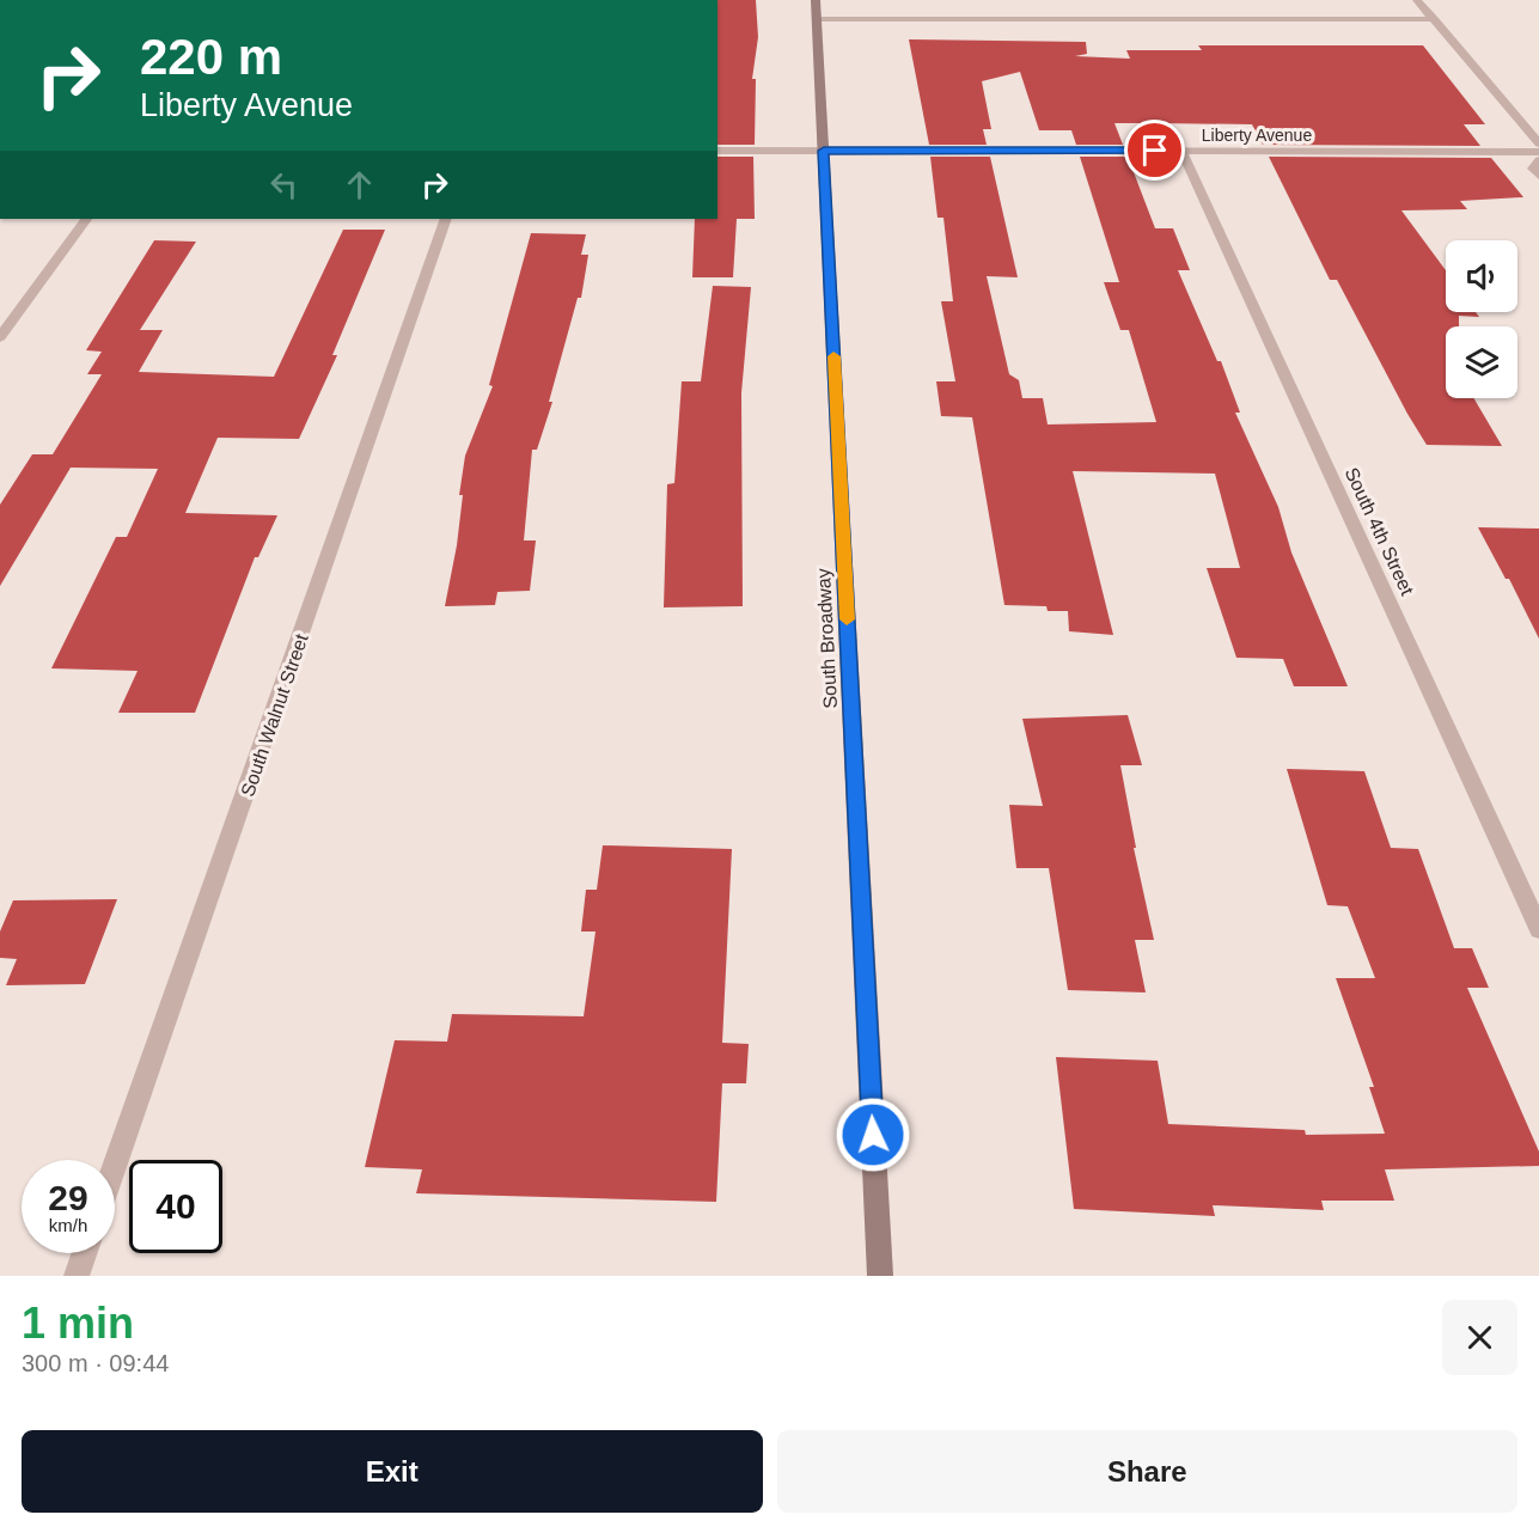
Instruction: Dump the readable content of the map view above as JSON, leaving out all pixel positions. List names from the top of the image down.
{
  "streets": {
    "street": [
      "Liberty Avenue",
      "South 4th Street",
      "South Broadway",
      "South Walnut Street"
    ]
  },
  "crossings": [
    ["Liberty Avenue", "South 4th Street"],
    ["Liberty Avenue", "South Broadway"]
  ],
  "page": {
    "turn": ["220 m", "Liberty Avenue"],
    "speed": "29 km/h",
    "limit": "40",
    "heading": ["1 min", "300 m · 09:44"],
    "buttons": ["Exit", "Share"]
  }
}
